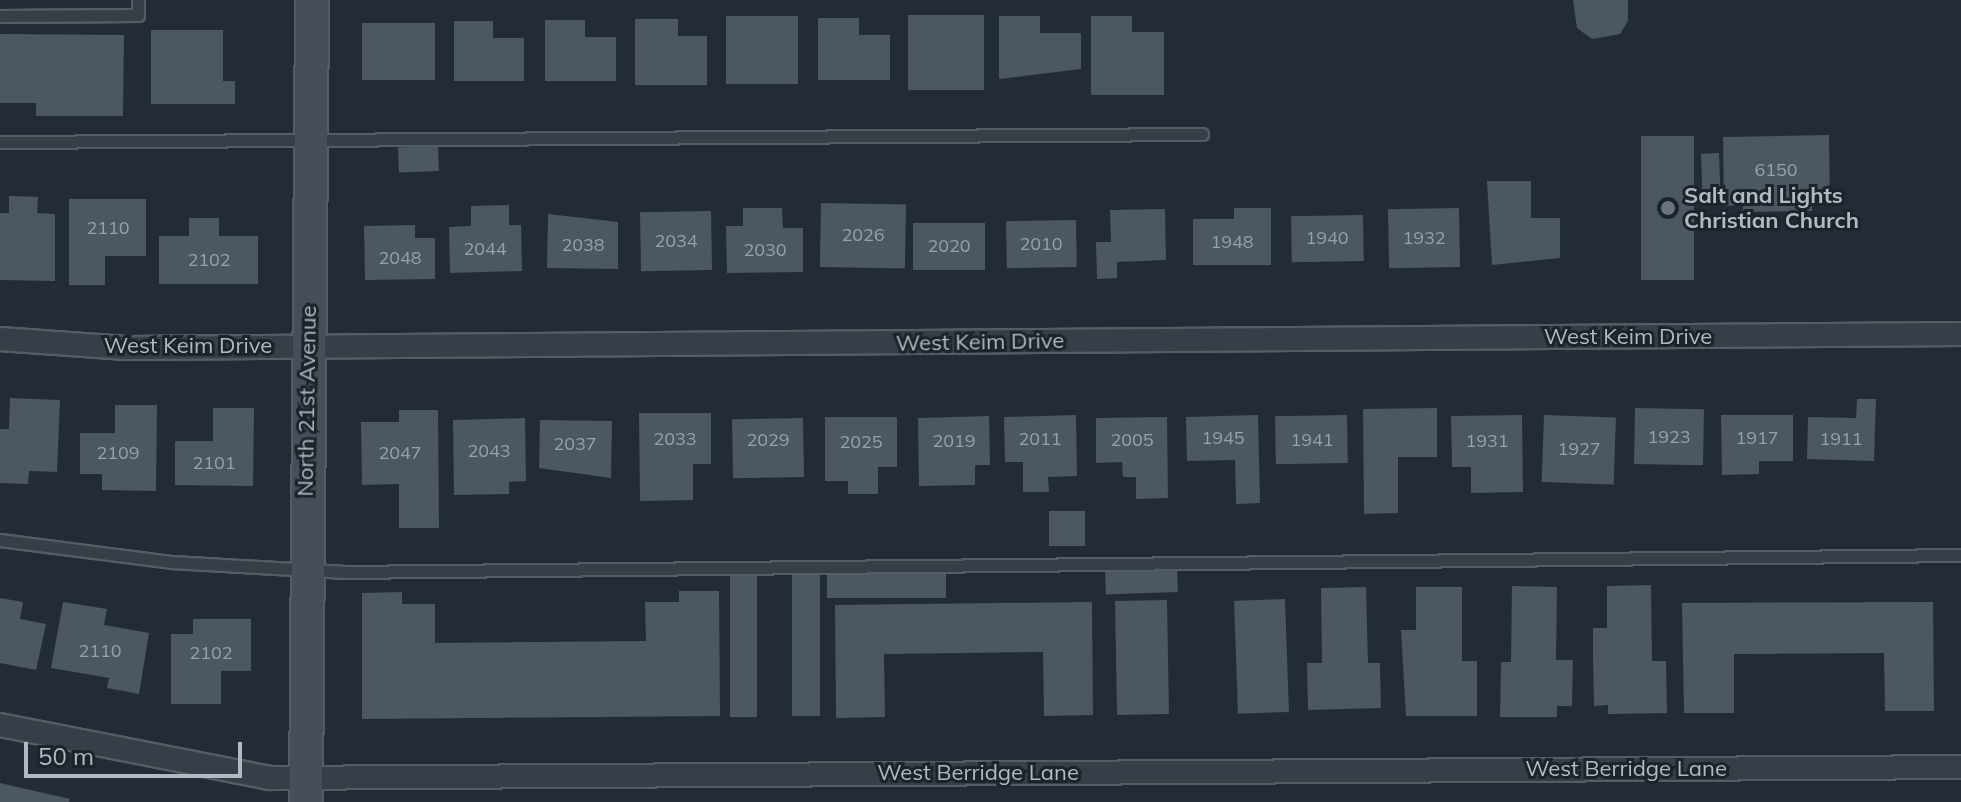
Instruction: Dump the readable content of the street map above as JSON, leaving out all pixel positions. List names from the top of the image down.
{
  "streets": {
    "street": ["West Keim Drive", "North 21st Avenue", "West Berridge Lane"]
  },
  "crossings": [
    ["West Keim Drive", "North 21st Avenue"],
    ["North 21st Avenue", "West Berridge Lane"]
  ],
  "places": ["Salt and Lights Christian Church"],
  "house_numbers": [
    "6150",
    "2110",
    "2026",
    "1940",
    "1932",
    "2034",
    "1948",
    "2010",
    "2038",
    "2020",
    "2044",
    "2030",
    "2048",
    "2102",
    "1923",
    "1945",
    "1917",
    "2033",
    "2011",
    "1911",
    "2029",
    "2005",
    "1941",
    "2019",
    "1931",
    "2025",
    "2037",
    "1927",
    "2043",
    "2109",
    "2047",
    "2101",
    "2110",
    "2102"
  ],
  "scale_bar": "50 m"
}
